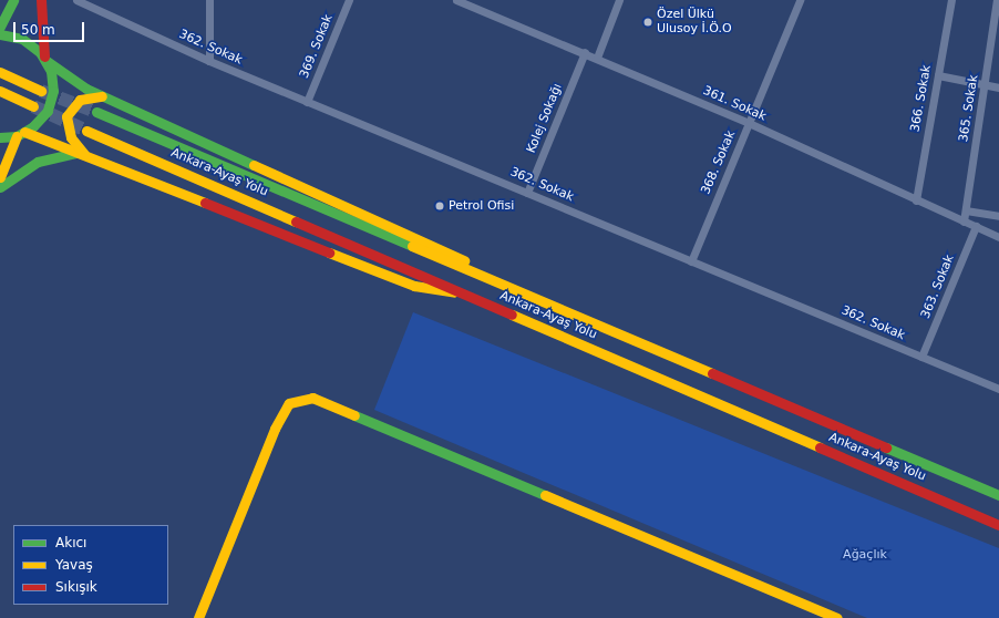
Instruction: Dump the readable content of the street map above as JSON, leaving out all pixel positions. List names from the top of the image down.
{
  "streets": {
    "main road": ["Ankara-Ayaş Yolu"],
    "street": [
      "369. Sokak",
      "362. Sokak",
      "366. Sokak",
      "361. Sokak",
      "365. Sokak",
      "Kolej Sokağı",
      "368. Sokak",
      "363. Sokak"
    ]
  },
  "crossings": [
    ["369. Sokak", "362. Sokak"],
    ["362. Sokak", "Kolej Sokağı"],
    ["362. Sokak", "368. Sokak"],
    ["362. Sokak", "363. Sokak"],
    ["366. Sokak", "361. Sokak"],
    ["361. Sokak", "365. Sokak"],
    ["361. Sokak", "Kolej Sokağı"],
    ["361. Sokak", "368. Sokak"],
    ["361. Sokak", "363. Sokak"]
  ],
  "parks": ["Ağaçlık"],
  "places": ["Özel Ülkü Ulusoy İ.Ö.O", "Petrol Ofisi"],
  "legend": ["Akıcı", "Yavaş", "Sıkışık"],
  "scale_bar": "50 m"
}
